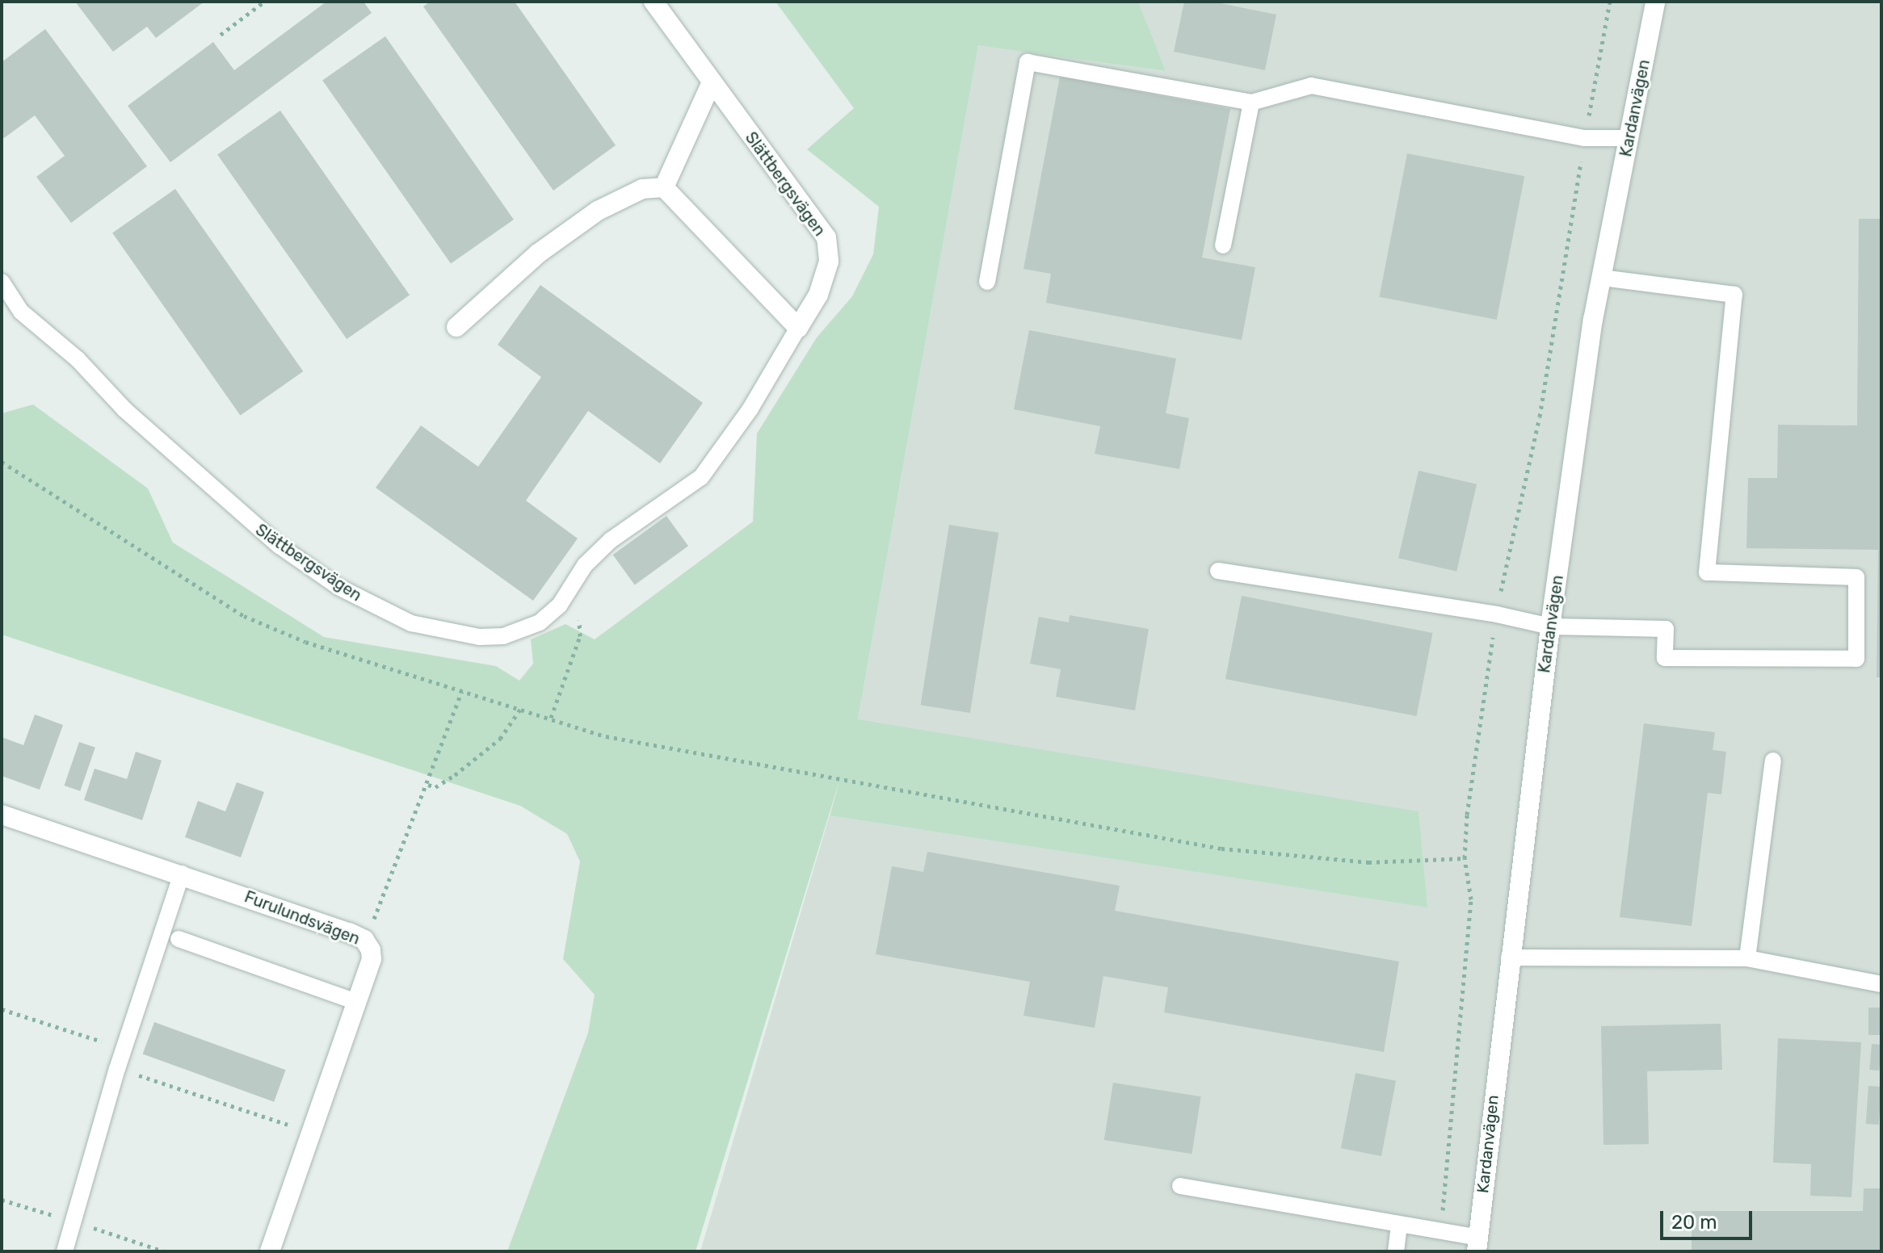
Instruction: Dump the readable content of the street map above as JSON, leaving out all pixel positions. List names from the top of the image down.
{
  "streets": {
    "street": ["Kardanvägen", "Slättbergsvägen", "Furulundsvägen"]
  },
  "scale_bar": "20 m"
}
